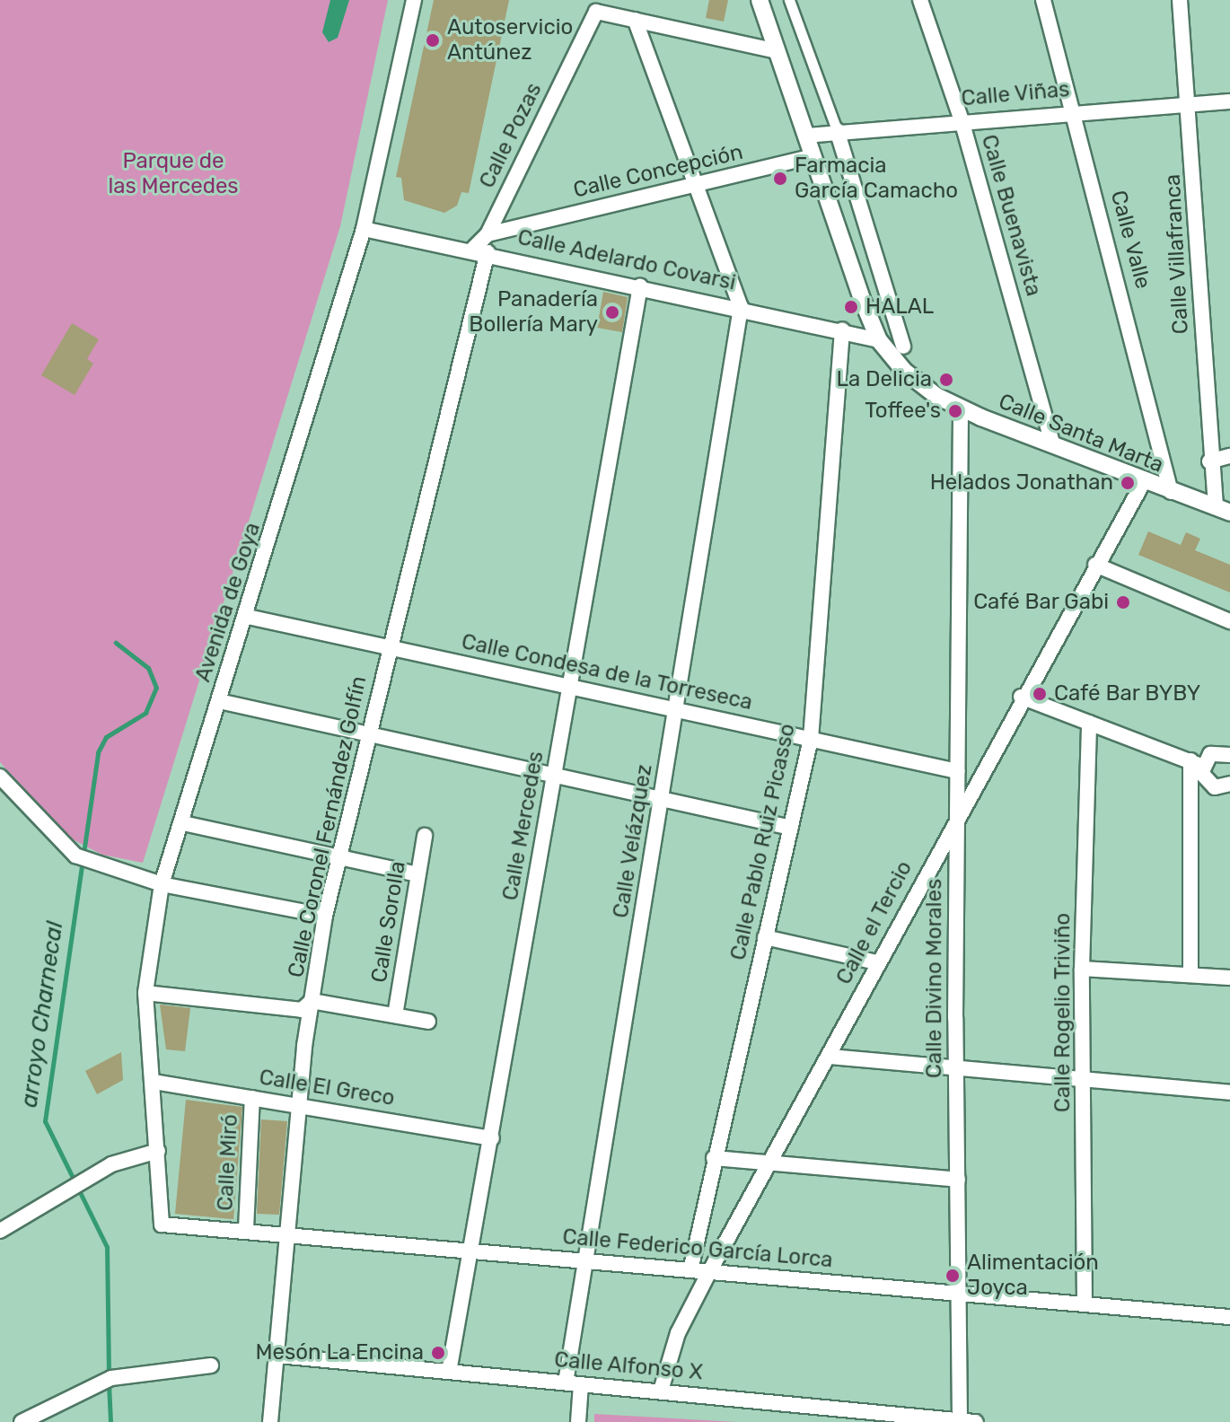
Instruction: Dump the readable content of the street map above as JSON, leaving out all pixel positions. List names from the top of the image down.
{
  "streets": {
    "street": [
      "Calle Viñas",
      "Calle Pozas",
      "Calle Concepción",
      "Calle Buenavista",
      "Calle Valle",
      "Calle Villafranca",
      "Calle Adelardo Covarsi",
      "Calle Santa Marta",
      "Avenida de Goya",
      "Calle Condesa de la Torreseca",
      "Calle Mercedes",
      "Calle Coronel Fernández Golfín",
      "Calle Velázquez",
      "Calle Pablo Ruiz Picasso",
      "Calle Sorolla",
      "Calle el Tercio",
      "Calle Divino Morales",
      "Calle Rogelio Triviño",
      "Calle El Greco",
      "Calle Miró",
      "Calle Federico García Lorca",
      "Calle Alfonso X"
    ]
  },
  "crossings": [
    ["Calle Viñas", "Calle Buenavista"],
    ["Calle Viñas", "Calle Valle"],
    ["Calle Viñas", "Calle Villafranca"],
    ["Calle Pozas", "Calle Concepción"],
    ["Calle Pozas", "Calle Adelardo Covarsi"],
    ["Calle Pozas", "Calle Coronel Fernández Golfín"],
    ["Calle Buenavista", "Calle Santa Marta"],
    ["Calle Valle", "Calle Santa Marta"],
    ["Calle Villafranca", "Calle Santa Marta"],
    ["Calle Adelardo Covarsi", "Calle Santa Marta"],
    ["Calle Adelardo Covarsi", "Avenida de Goya"],
    ["Calle Adelardo Covarsi", "Calle Mercedes"],
    ["Calle Adelardo Covarsi", "Calle Coronel Fernández Golfín"],
    ["Calle Adelardo Covarsi", "Calle Velázquez"],
    ["Calle Adelardo Covarsi", "Calle Pablo Ruiz Picasso"],
    ["Calle Santa Marta", "Calle el Tercio"],
    ["Calle Santa Marta", "Calle Divino Morales"],
    ["Avenida de Goya", "Calle Condesa de la Torreseca"],
    ["Avenida de Goya", "Calle El Greco"],
    ["Avenida de Goya", "Calle Federico García Lorca"],
    ["Calle Condesa de la Torreseca", "Calle Mercedes"],
    ["Calle Condesa de la Torreseca", "Calle Coronel Fernández Golfín"],
    ["Calle Condesa de la Torreseca", "Calle Velázquez"],
    ["Calle Condesa de la Torreseca", "Calle Pablo Ruiz Picasso"],
    ["Calle Condesa de la Torreseca", "Calle Divino Morales"],
    ["Calle Mercedes", "Calle El Greco"],
    ["Calle Mercedes", "Calle Federico García Lorca"],
    ["Calle Mercedes", "Calle Alfonso X"],
    ["Calle Coronel Fernández Golfín", "Calle El Greco"],
    ["Calle Coronel Fernández Golfín", "Calle Federico García Lorca"],
    ["Calle Coronel Fernández Golfín", "Calle Alfonso X"],
    ["Calle Velázquez", "Calle Federico García Lorca"],
    ["Calle Velázquez", "Calle Alfonso X"],
    ["Calle Pablo Ruiz Picasso", "Calle Federico García Lorca"],
    ["Calle el Tercio", "Calle Divino Morales"],
    ["Calle el Tercio", "Calle Federico García Lorca"],
    ["Calle el Tercio", "Calle Alfonso X"],
    ["Calle Divino Morales", "Calle Federico García Lorca"],
    ["Calle Divino Morales", "Calle Alfonso X"],
    ["Calle Rogelio Triviño", "Calle Federico García Lorca"],
    ["Calle El Greco", "Calle Miró"],
    ["Calle Miró", "Calle Federico García Lorca"]
  ],
  "water": ["arroyo Charnecal"],
  "parks": ["Parque de las Mercedes"],
  "places": [
    "Autoservicio Antúnez",
    "Farmacia García Camacho",
    "HALAL",
    "Panadería Bollería Mary",
    "La Delicia",
    "Toffee's",
    "Helados Jonathan",
    "Café Bar Gabi",
    "Café Bar BYBY",
    "Alimentación Joyca",
    "Mesón La Encina"
  ]
}
